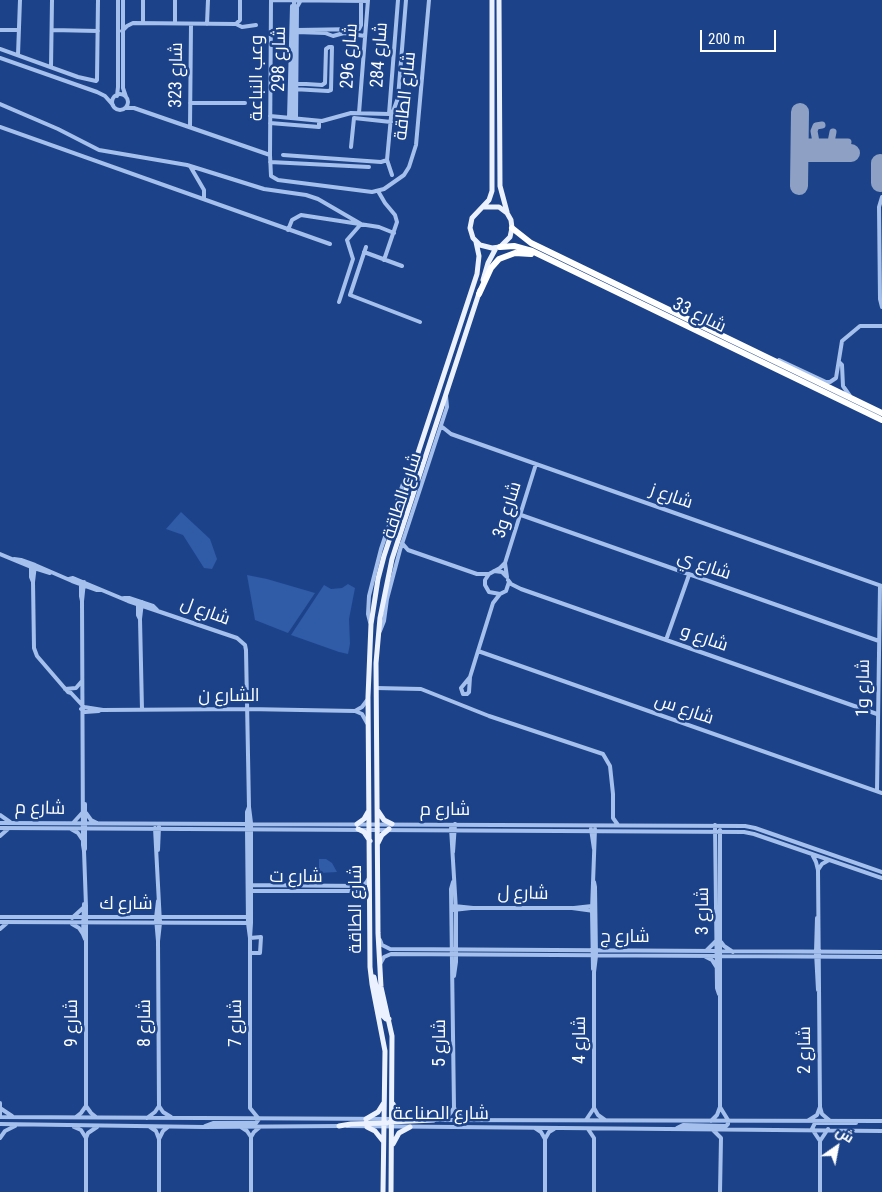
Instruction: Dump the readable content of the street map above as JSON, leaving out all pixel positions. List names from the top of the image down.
{
  "streets": {
    "highway": ["شارع 33"],
    "main road": ["شارع الطاقة"],
    "street": [
      "شارع 284",
      "شارع 296",
      "شارع 298",
      "شارع 323",
      "وعب النباعة",
      "شارع ز",
      "شارع و3",
      "شارع ي",
      "شارع ل",
      "شارع و",
      "شارع و1",
      "الشارع ن",
      "شارع س",
      "شارع م",
      "شارع ت",
      "شارع ك",
      "شارع 3",
      "شارع ج",
      "شارع 9",
      "شارع 8",
      "شارع 7",
      "شارع 4",
      "شارع 5",
      "شارع 2",
      "شارع الصناعة"
    ]
  },
  "crossings": [
    ["شارع 284", "شارع 296"],
    ["شارع الطاقة", "شارع 33"],
    ["شارع الطاقة", "شارع ز"],
    ["شارع الطاقة", "شارع م"],
    ["شارع الطاقة", "شارع ت"],
    ["شارع الطاقة", "شارع ج"],
    ["شارع الطاقة", "شارع الصناعة"],
    ["شارع ز", "شارع و3"],
    ["شارع ز", "شارع و1"],
    ["شارع و3", "شارع ي"],
    ["شارع و3", "شارع و"],
    ["شارع ي", "شارع و1"],
    ["شارع ل", "شارع 9"],
    ["شارع ل", "شارع 7"],
    ["شارع ل", "شارع 4"],
    ["شارع ل", "شارع 5"],
    ["شارع و", "شارع و1"],
    ["شارع و1", "شارع س"],
    ["الشارع ن", "شارع 9"],
    ["الشارع ن", "شارع 7"],
    ["شارع م", "شارع ك"],
    ["شارع م", "شارع 3"],
    ["شارع م", "شارع ج"],
    ["شارع م", "شارع 9"],
    ["شارع م", "شارع 8"],
    ["شارع م", "شارع 7"],
    ["شارع م", "شارع 4"],
    ["شارع م", "شارع 5"],
    ["شارع م", "شارع 2"],
    ["شارع ت", "شارع 7"],
    ["شارع ك", "شارع 9"],
    ["شارع ك", "شارع 8"],
    ["شارع ك", "شارع 7"],
    ["شارع 3", "شارع ج"],
    ["شارع 3", "شارع 2"],
    ["شارع ج", "شارع 4"],
    ["شارع ج", "شارع 5"],
    ["شارع ج", "شارع 2"],
    ["شارع 9", "شارع 8"]
  ],
  "scale_bar": "200 m",
  "north": "top right"
}
